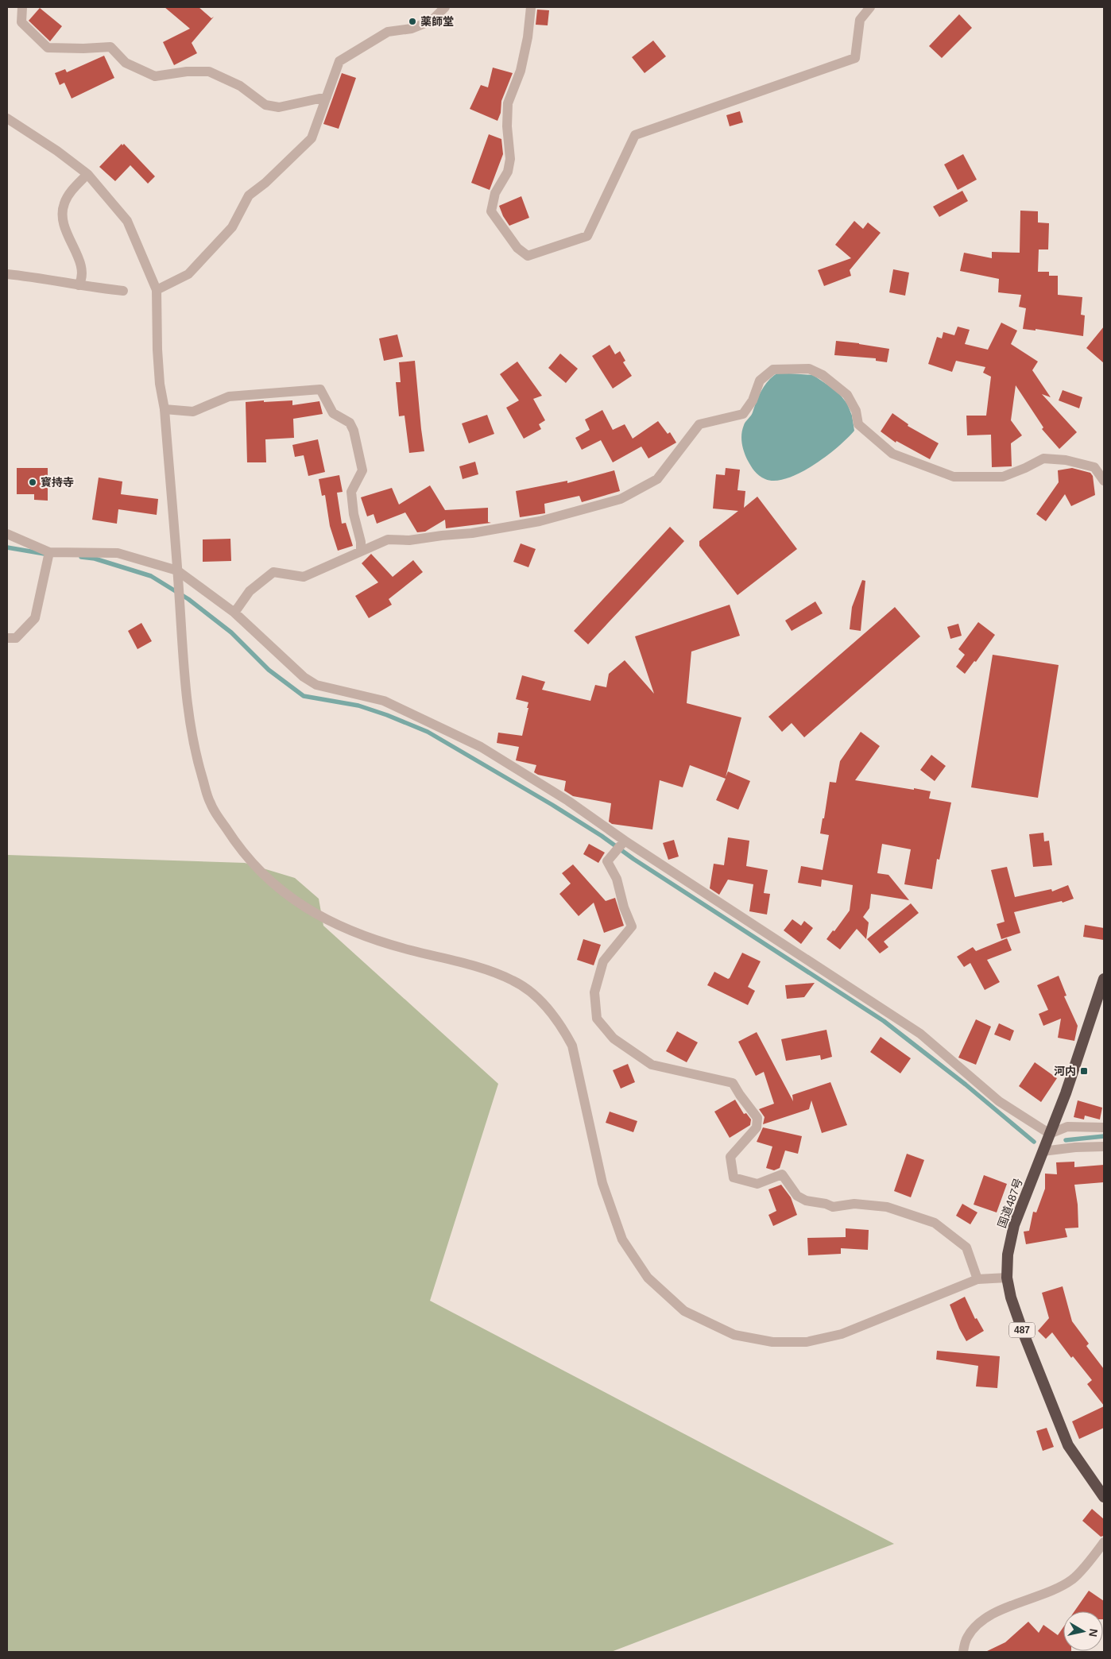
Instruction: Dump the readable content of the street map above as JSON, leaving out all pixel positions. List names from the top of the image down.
{
  "streets": {
    "highway": ["国道487号", "487"]
  },
  "places": {
    "other": ["薬師堂", "寳持寺"],
    "transit": ["河内"]
  },
  "north": "right"
}
